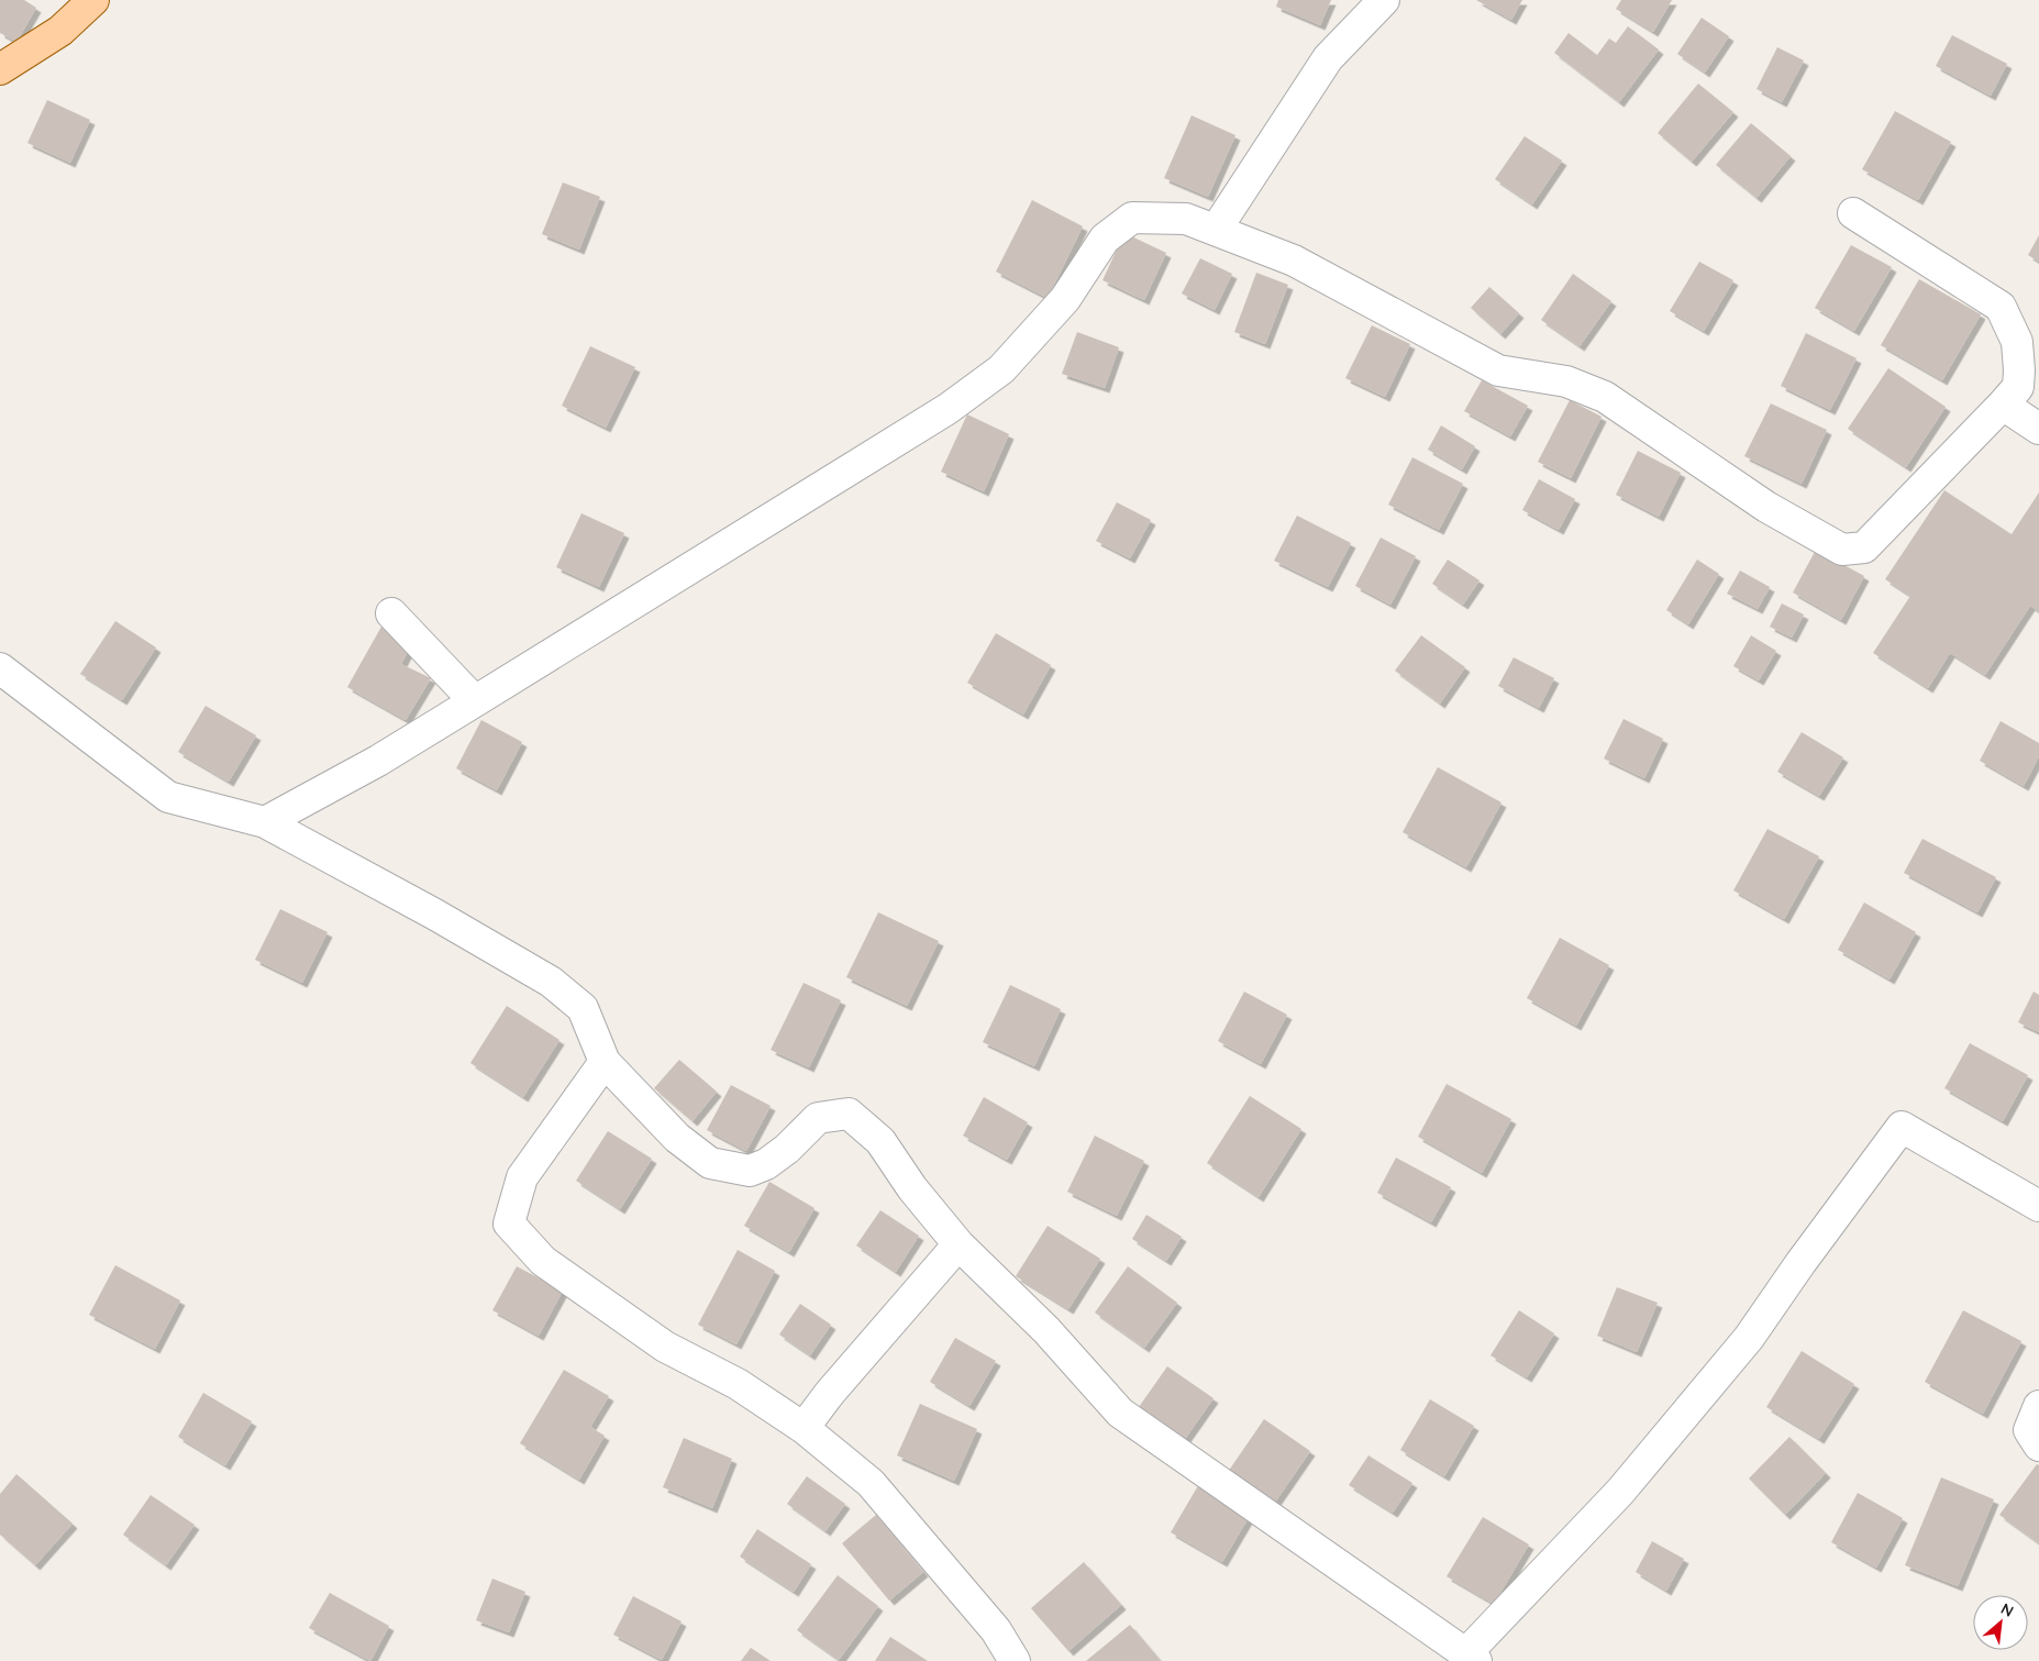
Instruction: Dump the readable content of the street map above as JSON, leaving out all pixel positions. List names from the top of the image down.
{
  "north": "top right"
}
